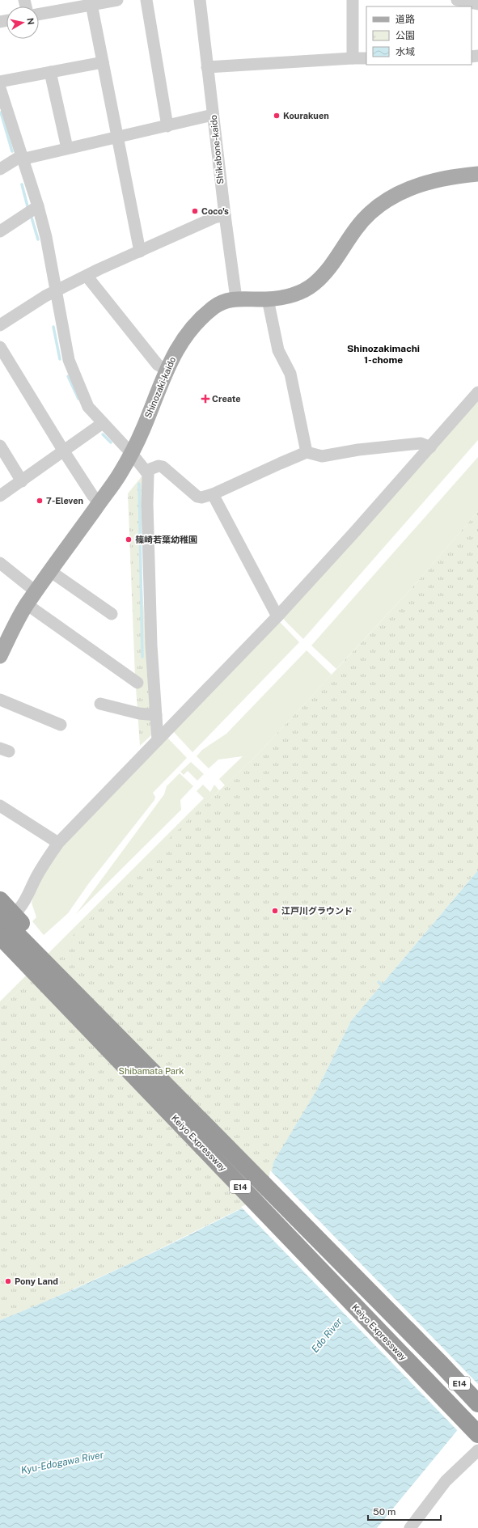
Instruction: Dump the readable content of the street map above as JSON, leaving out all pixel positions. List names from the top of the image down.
{
  "streets": {
    "highway": ["Keiyo Expressway", "E14"],
    "main road": ["Shinozaki-kaido"],
    "street": ["Shikabone-kaido"]
  },
  "crossings": [
    ["Shikabone-kaido", "Shinozaki-kaido"],
    ["Keiyo Expressway", "E14"]
  ],
  "districts": ["Shinozakimachi 1-chome"],
  "water": ["Edo River", "Kyu-Edogawa River"],
  "parks": ["Shibamata Park"],
  "places": {
    "other": [
      "Kourakuen",
      "Coco's",
      "7-Eleven",
      "篠崎若葉幼稚園",
      "江戸川グラウンド",
      "Pony Land"
    ],
    "health": ["Create"]
  },
  "legend": ["道路", "公園", "水域"],
  "scale_bar": "50 m",
  "north": "right"
}
